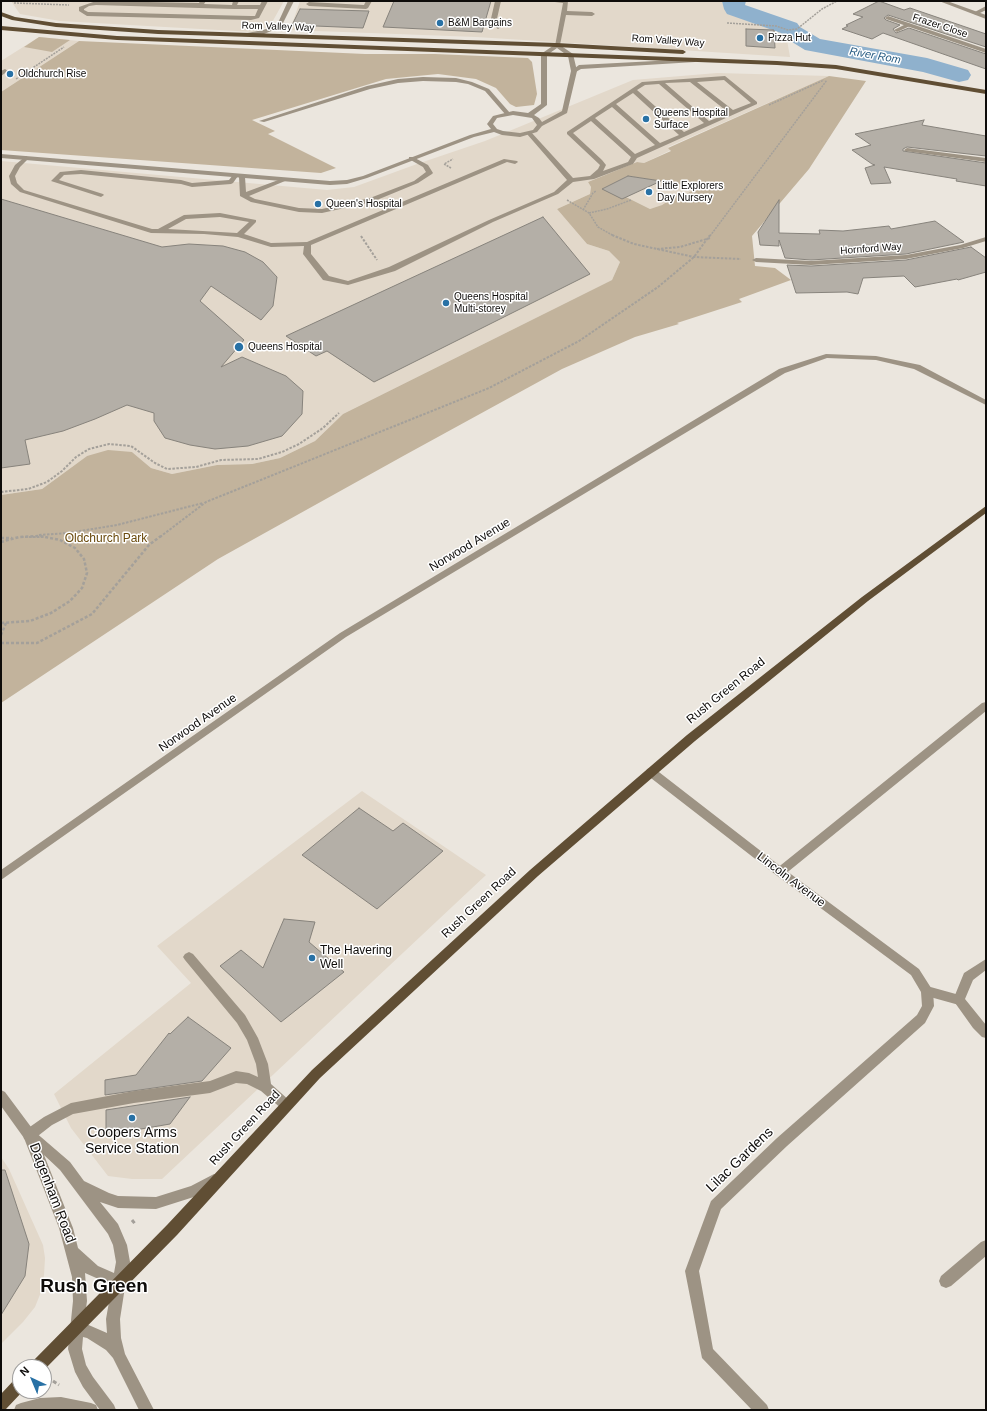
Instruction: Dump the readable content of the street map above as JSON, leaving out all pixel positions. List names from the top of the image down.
{
  "streets": {
    "main road": ["Rom Valley Way", "Rush Green Road"],
    "street": [
      "Frazer Close",
      "Hornford Way",
      "Norwood Avenue",
      "Lincoln Avenue",
      "Lilac Gardens",
      "Dagenham Road"
    ]
  },
  "crossings": [
    ["Rush Green Road", "Lincoln Avenue"],
    ["Rush Green Road", "Dagenham Road"],
    ["Lincoln Avenue", "Lilac Gardens"]
  ],
  "districts": ["Rush Green"],
  "water": ["River Rom"],
  "parks": ["Oldchurch Park"],
  "places": [
    "B&M Bargains",
    "Pizza Hut",
    "Oldchurch Rise",
    "Queens Hospital Surface",
    "Little Explorers Day Nursery",
    "Queen's Hospital",
    "Queens Hospital Multi-storey",
    "Queens Hospital",
    "The Havering Well",
    "Coopers Arms Service Station"
  ],
  "north": "top left"
}
